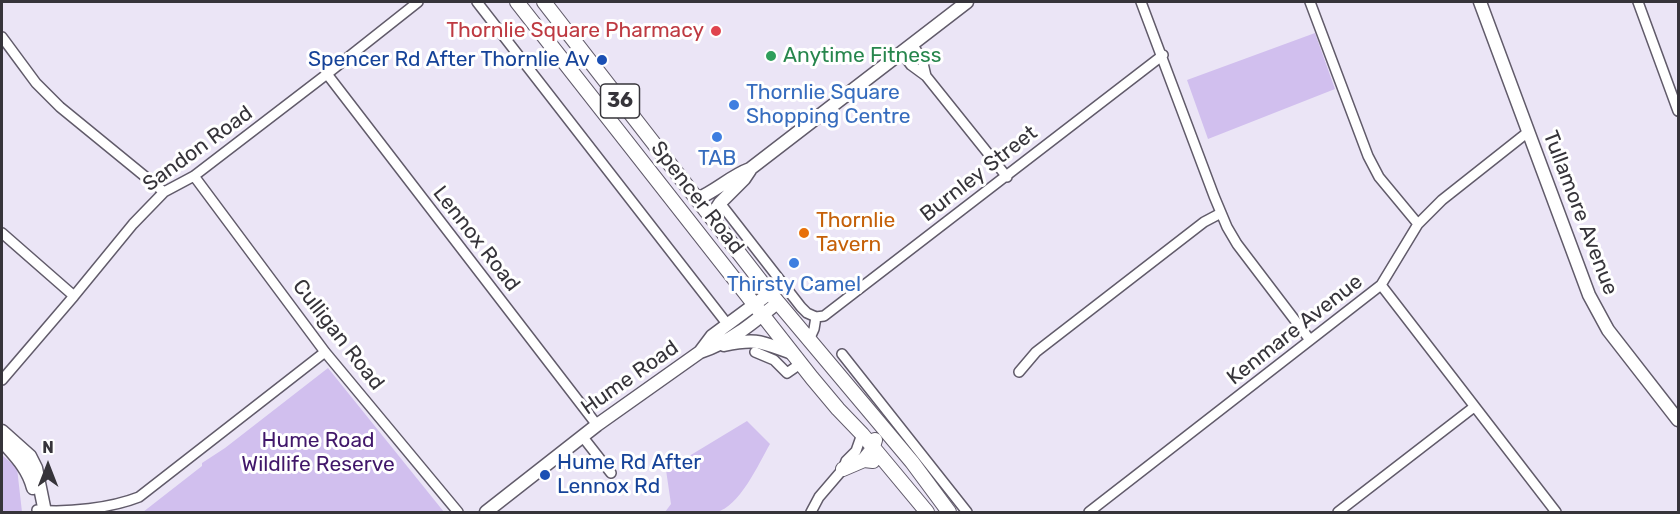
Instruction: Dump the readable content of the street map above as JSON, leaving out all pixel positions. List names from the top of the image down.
{
  "streets": {
    "main road": ["36", "Spencer Road"],
    "street": [
      "Sandon Road",
      "Burnley Street",
      "Tullamore Avenue",
      "Lennox Road",
      "Kenmare Avenue",
      "Culligan Road",
      "Hume Road"
    ]
  },
  "crossings": [
    ["Sandon Road", "Lennox Road"],
    ["Sandon Road", "Culligan Road"],
    ["Burnley Street", "Spencer Road"],
    ["Spencer Road", "Hume Road"],
    ["Tullamore Avenue", "Kenmare Avenue"],
    ["Lennox Road", "Hume Road"]
  ],
  "parks": ["Hume Road Wildlife Reserve"],
  "places": [
    "Thornlie Square Pharmacy",
    "Anytime Fitness",
    "Spencer Rd After Thornlie Av",
    "Thornlie Square Shopping Centre",
    "TAB",
    "Thornlie Tavern",
    "Thirsty Camel",
    "Hume Rd After Lennox Rd"
  ],
  "north": "top"
}
